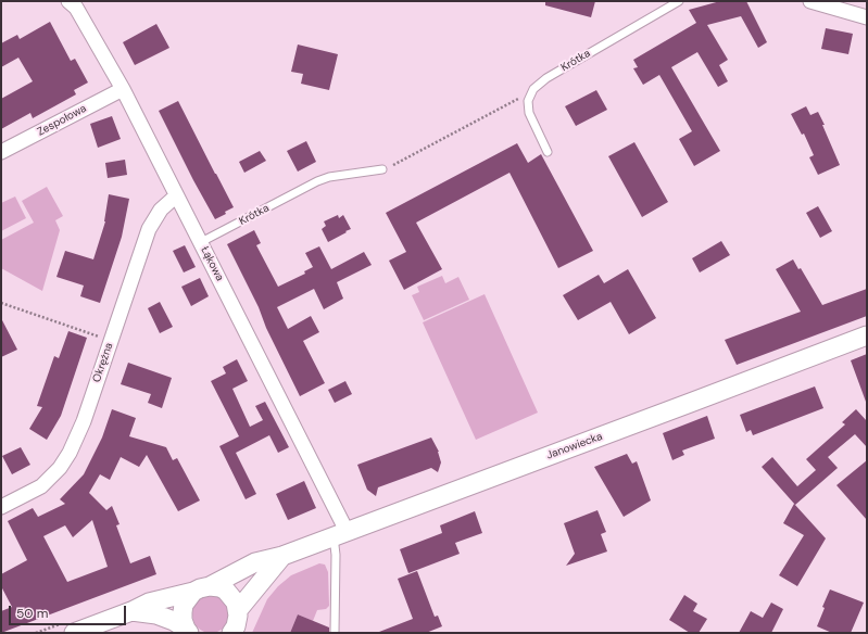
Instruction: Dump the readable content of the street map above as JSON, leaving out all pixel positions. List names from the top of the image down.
{
  "streets": {
    "street": [
      "Zespołowa",
      "Łąkowa",
      "Okrężna",
      "Janowiecka"
    ],
    "lane": ["Krótka"]
  },
  "crossings": [
    ["Krótka", "Łąkowa"],
    ["Zespołowa", "Łąkowa"],
    ["Łąkowa", "Okrężna"],
    ["Łąkowa", "Janowiecka"]
  ],
  "scale_bar": "50 m"
}
